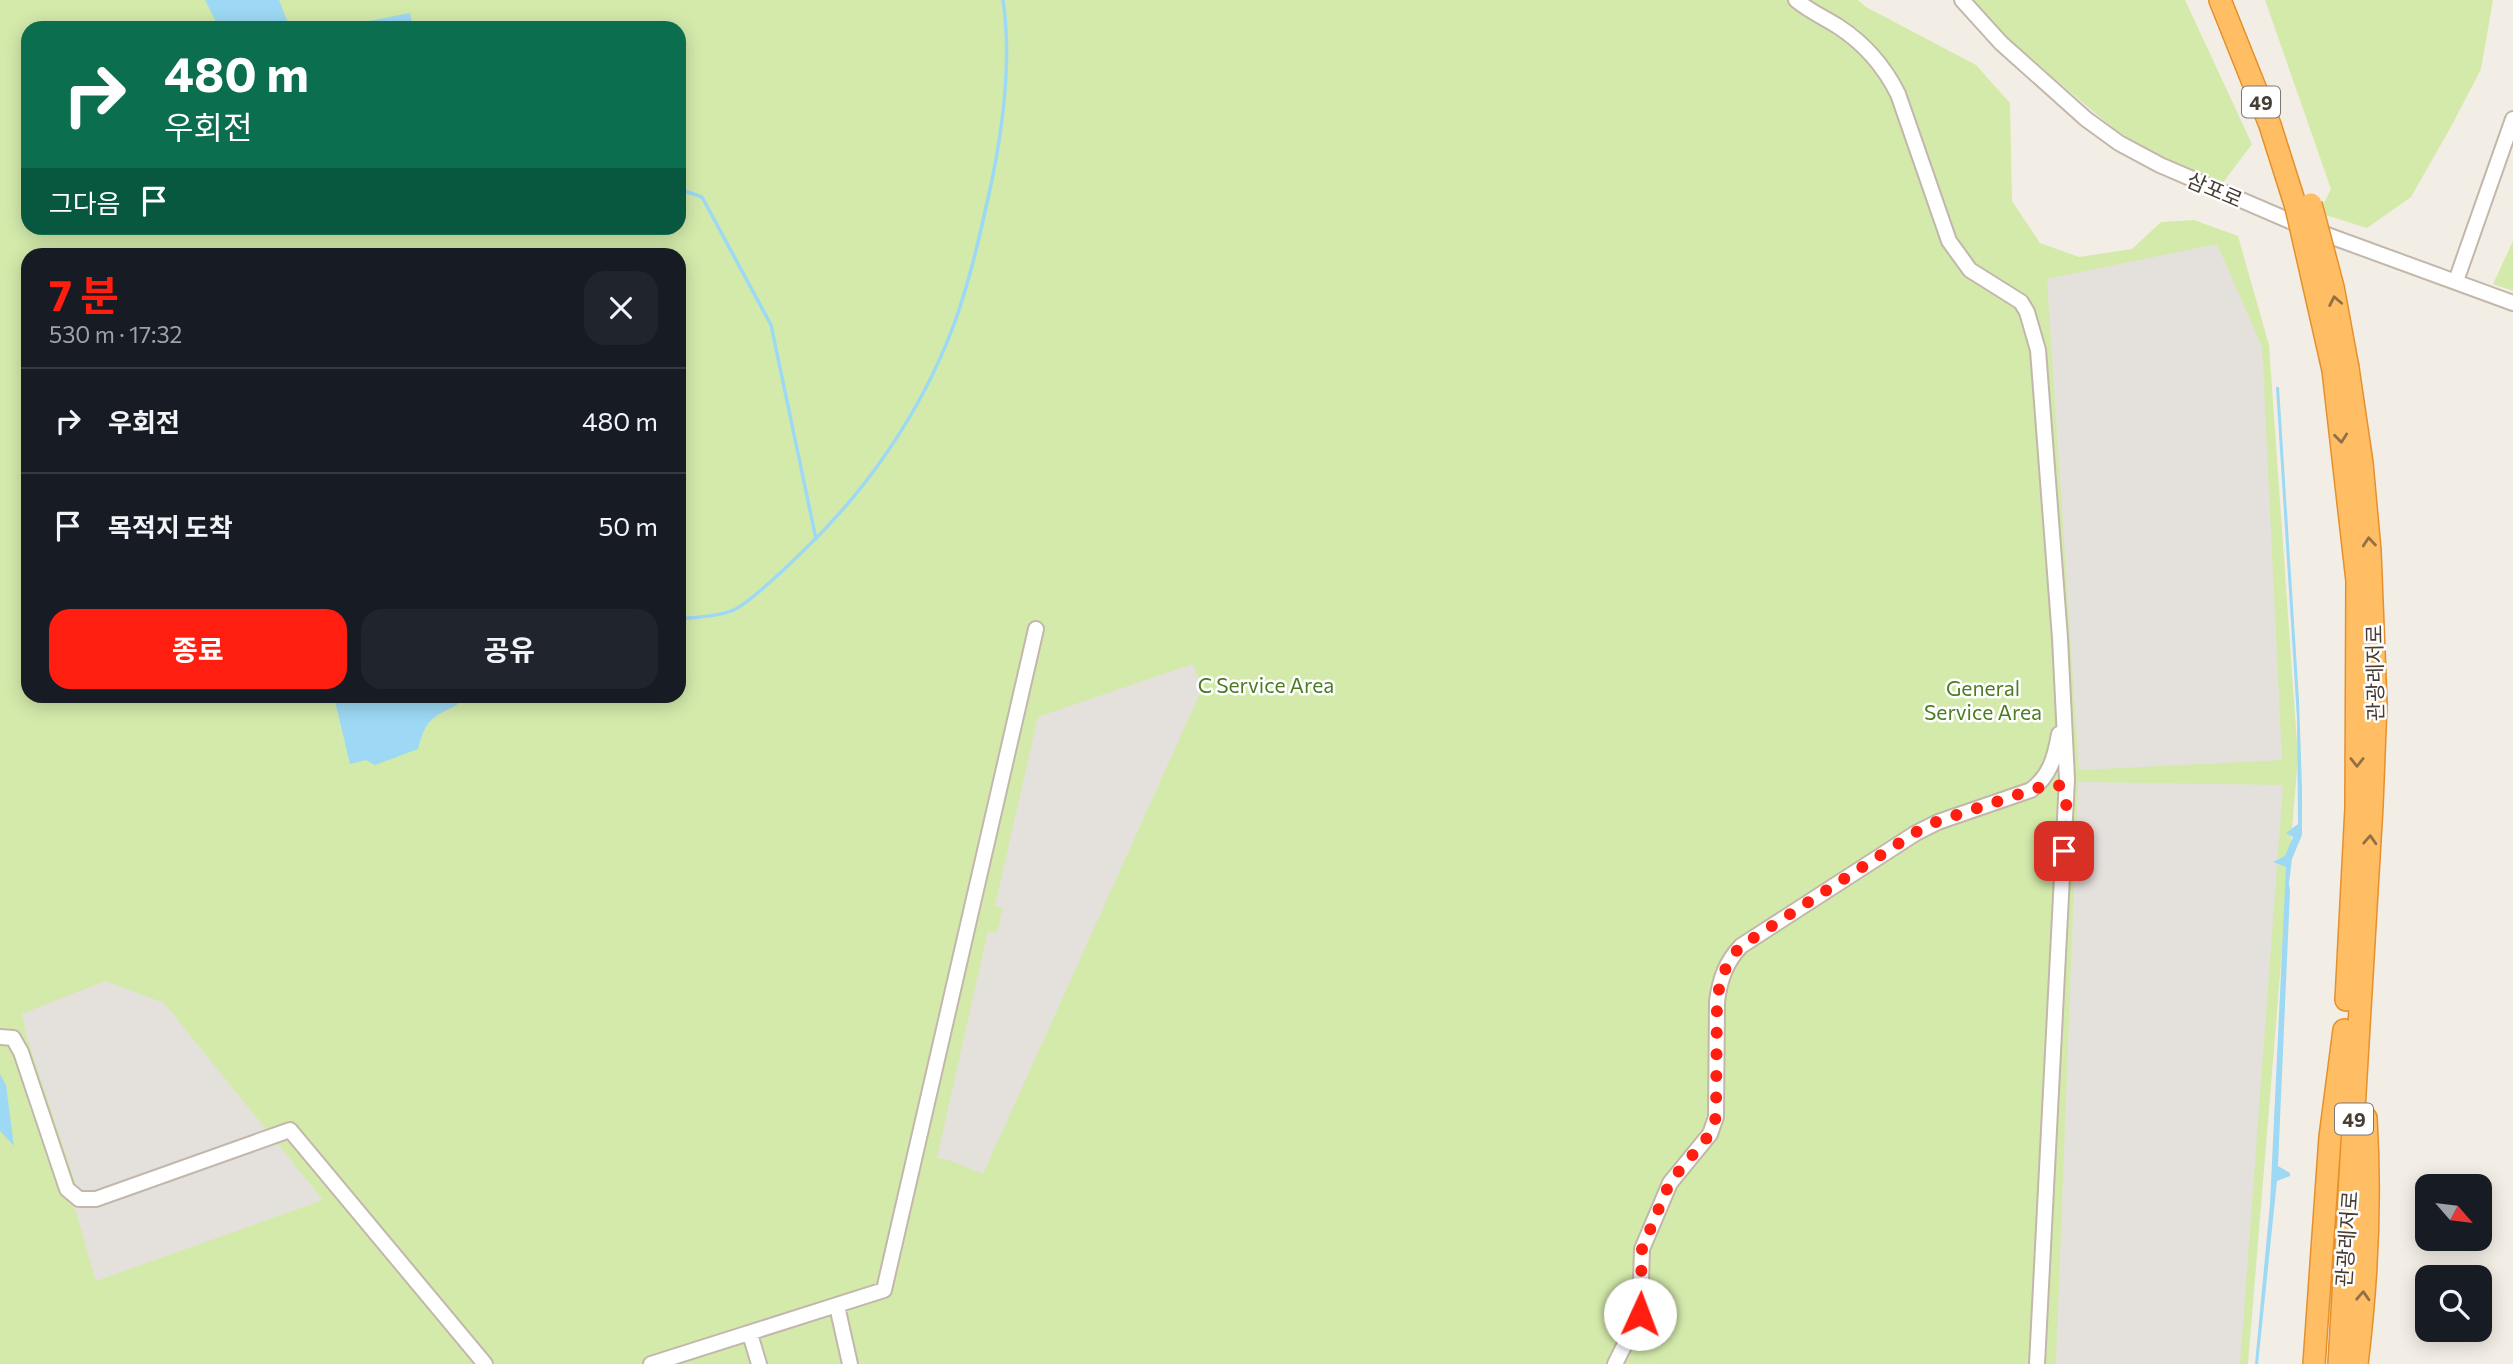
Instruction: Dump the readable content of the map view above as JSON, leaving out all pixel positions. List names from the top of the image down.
{
  "streets": {
    "highway": ["49", "관광레저로"],
    "street": ["삼포로"]
  },
  "parks": ["C Service Area", "General Service Area"],
  "north": "bottom right",
  "page": {
    "turn": ["480 m", "우회전"],
    "then": "그다음",
    "heading": ["7 분", "530 m · 17:32"],
    "list": [
      {
        "name": "우회전",
        "value": "480 m"
      },
      {
        "name": "목적지 도착",
        "value": "50 m"
      }
    ],
    "buttons": ["종료", "공유"]
  }
}
